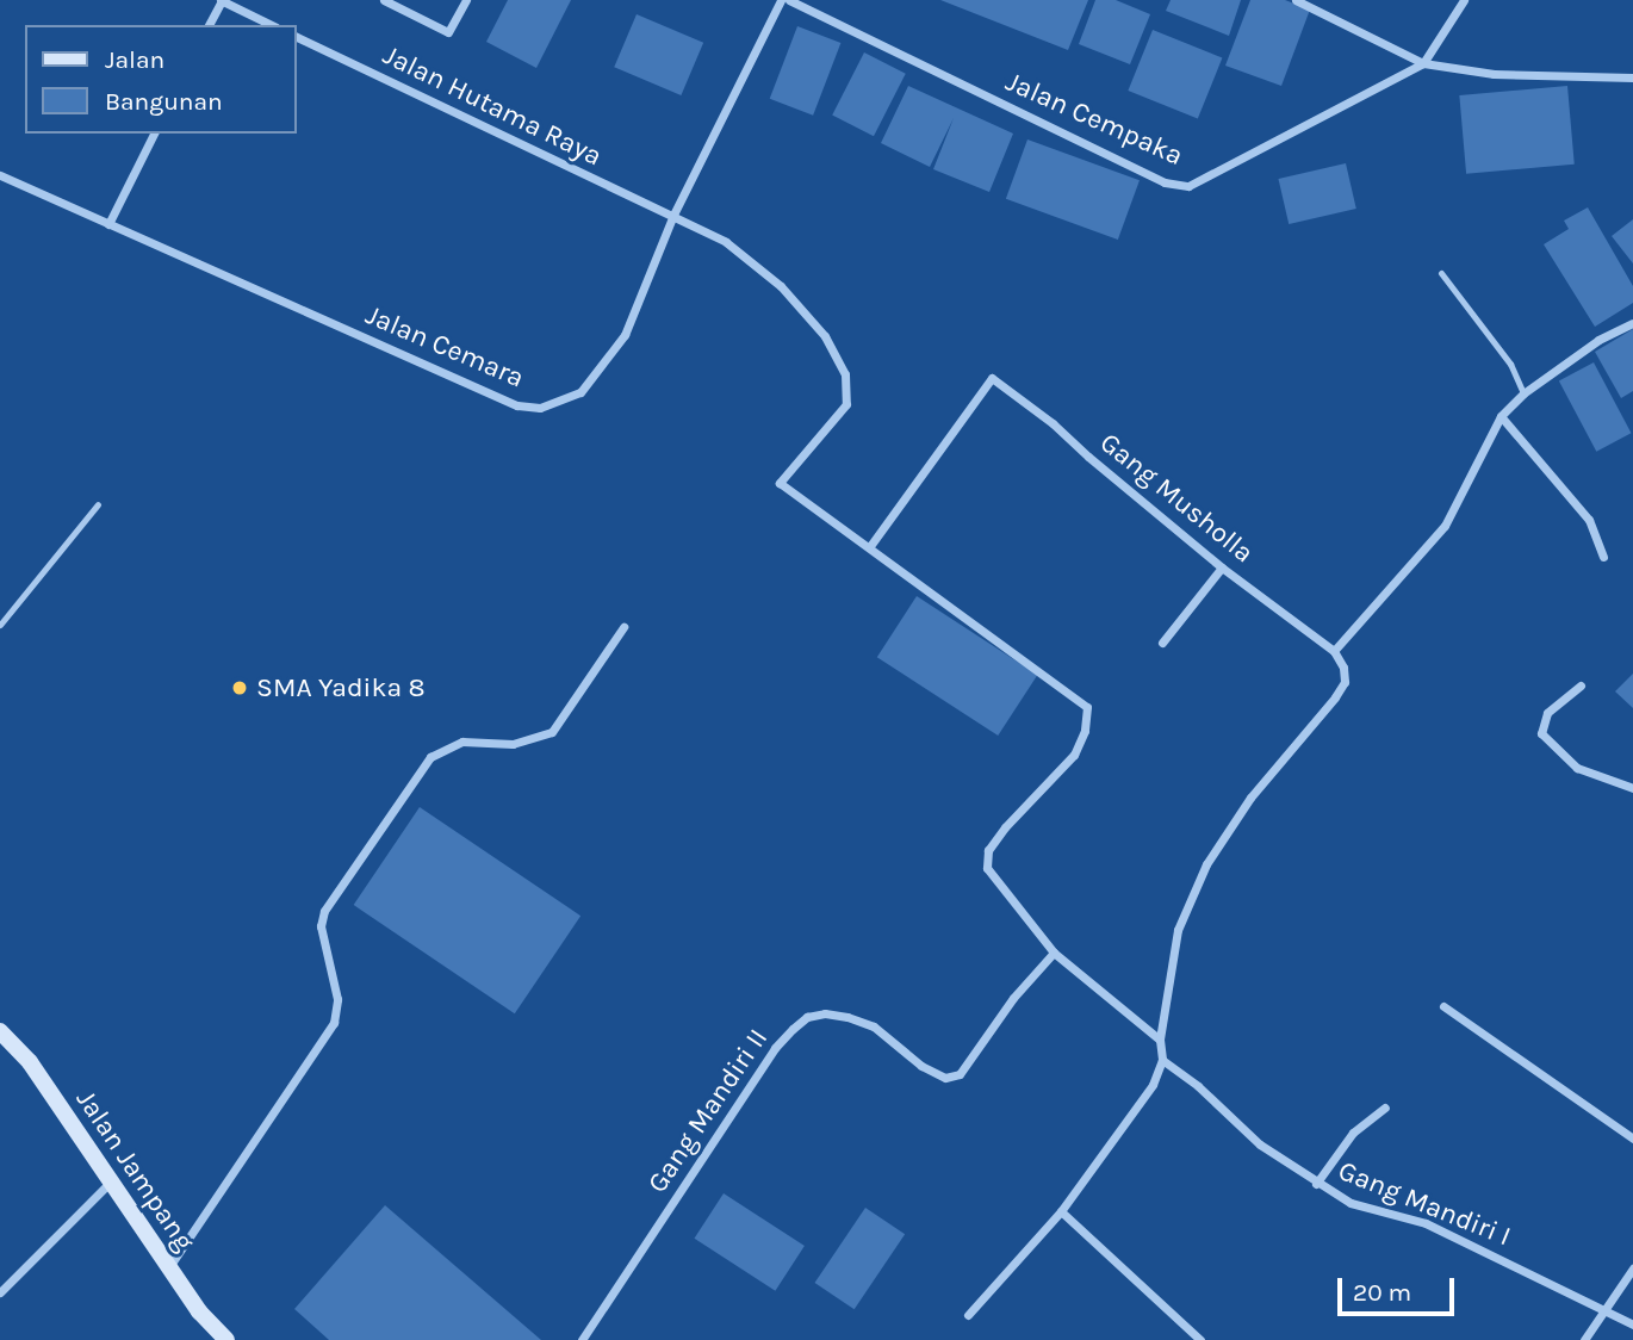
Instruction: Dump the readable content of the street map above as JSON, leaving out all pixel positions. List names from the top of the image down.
{
  "streets": {
    "street": [
      "Jalan Hutama Raya",
      "Jalan Cempaka",
      "Jalan Cemara",
      "Gang Musholla",
      "Gang Mandiri II",
      "Jalan Jampang",
      "Gang Mandiri I"
    ]
  },
  "crossings": [
    ["Jalan Hutama Raya", "Jalan Cemara"],
    ["Jalan Hutama Raya", "Gang Musholla"]
  ],
  "places": ["SMA Yadika 8"],
  "legend": ["Jalan", "Bangunan"],
  "scale_bar": "20 m"
}
